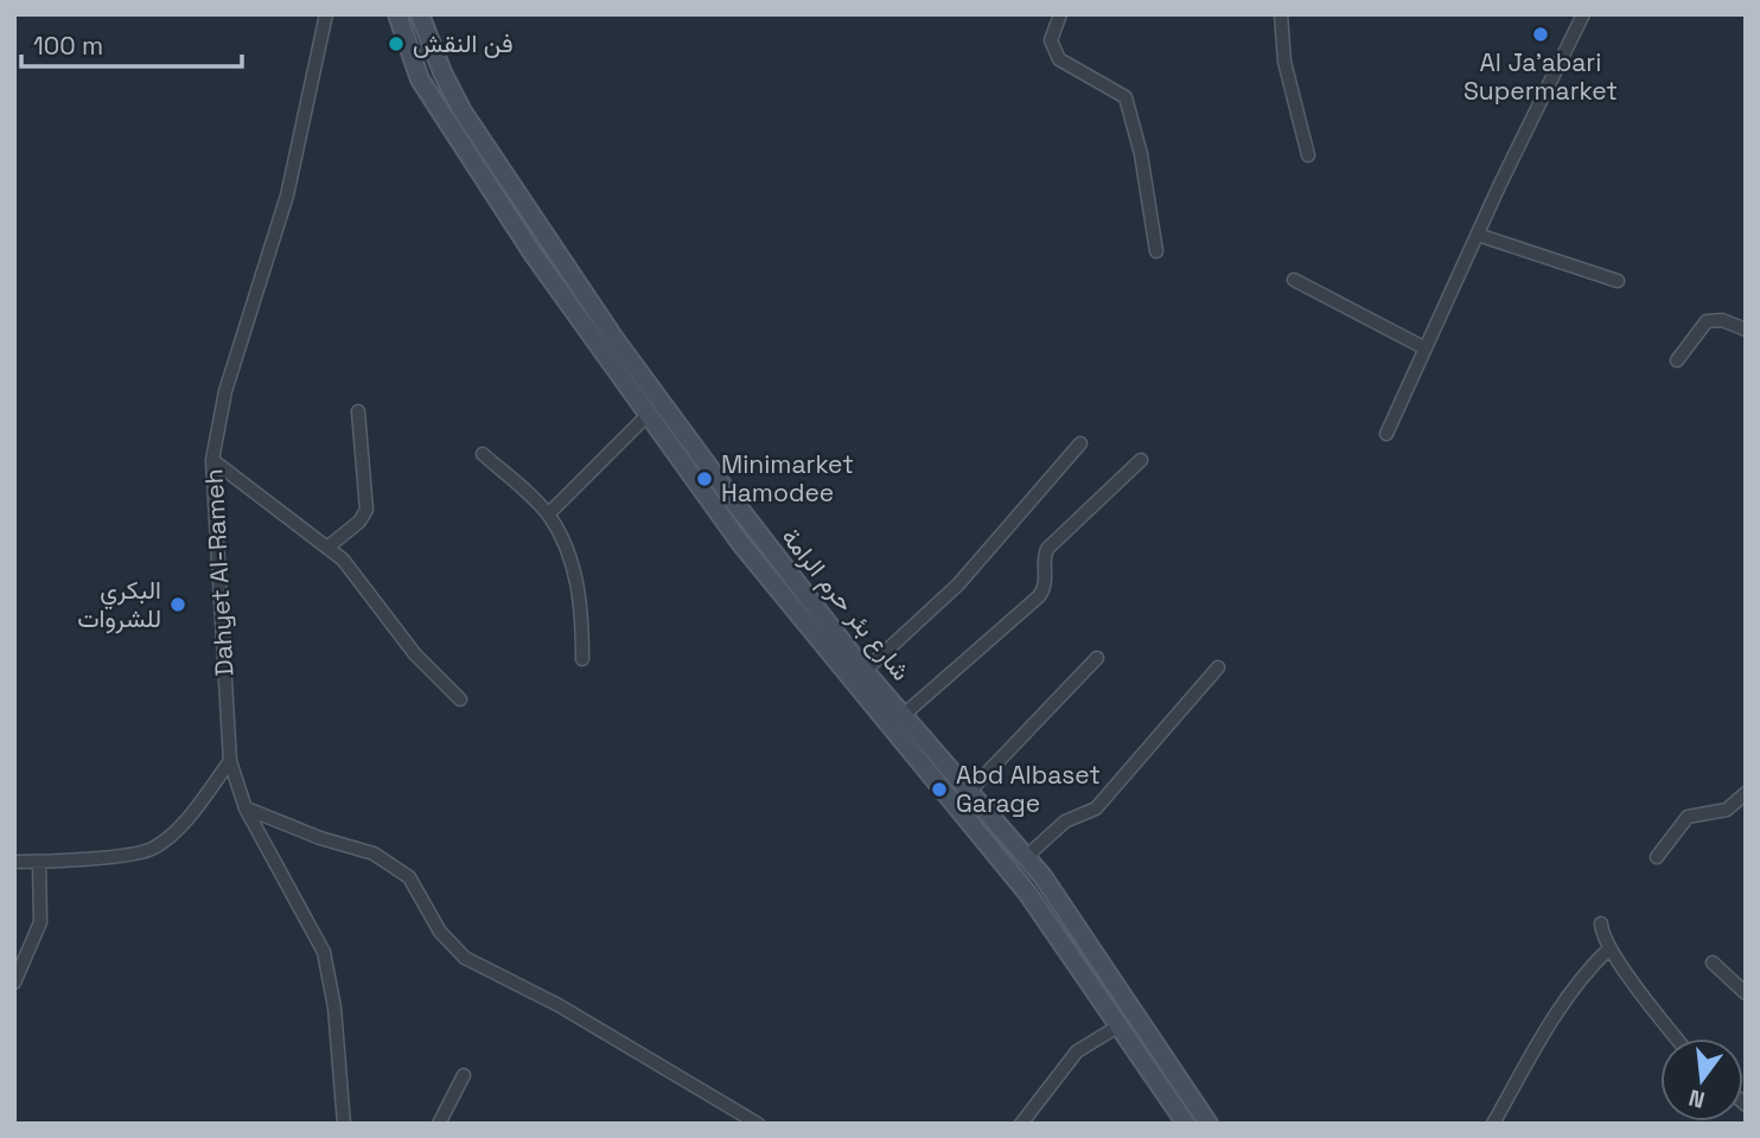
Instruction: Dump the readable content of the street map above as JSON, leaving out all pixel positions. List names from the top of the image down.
{
  "streets": {
    "main road": ["شارع بئر حرم الرامة"],
    "street": ["Dahyet Al-Rameh"]
  },
  "places": [
    "Al Ja'abari Supermarket",
    "فن النقش",
    "Minimarket Hamodee",
    "البكري للشروات",
    "Abd Albaset Garage"
  ],
  "scale_bar": "100 m",
  "north": "bottom"
}
